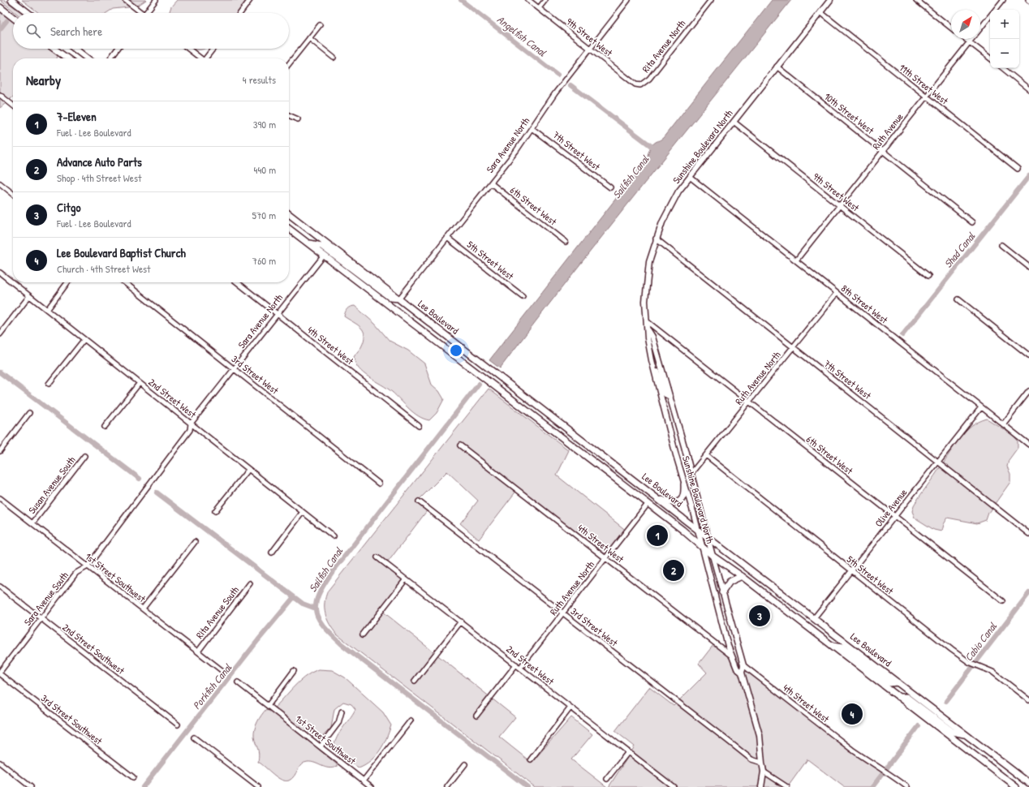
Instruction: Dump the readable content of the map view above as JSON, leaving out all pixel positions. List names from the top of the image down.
{
  "streets": {
    "main road": ["Lee Boulevard"],
    "street": [
      "9th Street West",
      "Rita Avenue North",
      "11th Street West",
      "10th Street West",
      "Ruth Avenue",
      "Sara Avenue North",
      "Sunshine Boulevard North",
      "7th Street West",
      "6th Street West",
      "5th Street West",
      "8th Street West",
      "4th Street West",
      "3rd Street West",
      "Ruth Avenue North",
      "2nd Street West",
      "Susan Avenue South",
      "Olive Avenue",
      "1st Street Southwest",
      "Sara Avenue South",
      "Rita Avenue South",
      "2nd Street Southwest",
      "3rd Street Southwest"
    ]
  },
  "crossings": [
    ["9th Street West", "Rita Avenue North"],
    ["9th Street West", "Ruth Avenue"],
    ["9th Street West", "Sara Avenue North"],
    ["9th Street West", "Sunshine Boulevard North"],
    ["11th Street West", "Ruth Avenue"],
    ["11th Street West", "Sunshine Boulevard North"],
    ["10th Street West", "Ruth Avenue"],
    ["10th Street West", "Sunshine Boulevard North"],
    ["Ruth Avenue", "8th Street West"],
    ["Sara Avenue North", "7th Street West"],
    ["Sara Avenue North", "6th Street West"],
    ["Sara Avenue North", "5th Street West"],
    ["Sara Avenue North", "Lee Boulevard"],
    ["Sara Avenue North", "4th Street West"],
    ["Sara Avenue North", "3rd Street West"],
    ["Sara Avenue North", "2nd Street West"],
    ["Sara Avenue North", "Sara Avenue South"],
    ["Sunshine Boulevard North", "7th Street West"],
    ["Sunshine Boulevard North", "6th Street West"],
    ["Sunshine Boulevard North", "8th Street West"],
    ["Sunshine Boulevard North", "Lee Boulevard"],
    ["Sunshine Boulevard North", "4th Street West"],
    ["Sunshine Boulevard North", "3rd Street West"],
    ["Sunshine Boulevard North", "Ruth Avenue North"],
    ["7th Street West", "Ruth Avenue North"],
    ["7th Street West", "Olive Avenue"],
    ["6th Street West", "Ruth Avenue North"],
    ["6th Street West", "Olive Avenue"],
    ["5th Street West", "Ruth Avenue North"],
    ["5th Street West", "Olive Avenue"],
    ["8th Street West", "Ruth Avenue North"],
    ["8th Street West", "Olive Avenue"],
    ["Lee Boulevard", "Ruth Avenue North"],
    ["Lee Boulevard", "Olive Avenue"],
    ["4th Street West", "Ruth Avenue North"],
    ["3rd Street West", "Ruth Avenue North"],
    ["Ruth Avenue North", "2nd Street West"],
    ["Susan Avenue South", "1st Street Southwest"],
    ["1st Street Southwest", "Sara Avenue South"],
    ["1st Street Southwest", "Rita Avenue South"],
    ["Sara Avenue South", "2nd Street Southwest"],
    ["Sara Avenue South", "3rd Street Southwest"]
  ],
  "water": [
    "Angelfish Canal",
    "Sailfish Canal",
    "Shad Canal",
    "Cabio Canal",
    "Porkfish Canal"
  ],
  "north": "top right",
  "page": {
    "map_buttons": ["+", "−"],
    "search": "Search here",
    "heading": ["Nearby", "4 results"],
    "list": [
      {
        "mark": "1",
        "name": "7-Eleven",
        "note": "Fuel · Lee Boulevard",
        "value": "390 m"
      },
      {
        "mark": "2",
        "name": "Advance Auto Parts",
        "note": "Shop · 4th Street West",
        "value": "440 m"
      },
      {
        "mark": "3",
        "name": "Citgo",
        "note": "Fuel · Lee Boulevard",
        "value": "570 m"
      },
      {
        "mark": "4",
        "name": "Lee Boulevard Baptist Church",
        "note": "Church · 4th Street West",
        "value": "760 m"
      }
    ],
    "pins": [
      "1",
      "2",
      "3",
      "4"
    ]
  }
}
